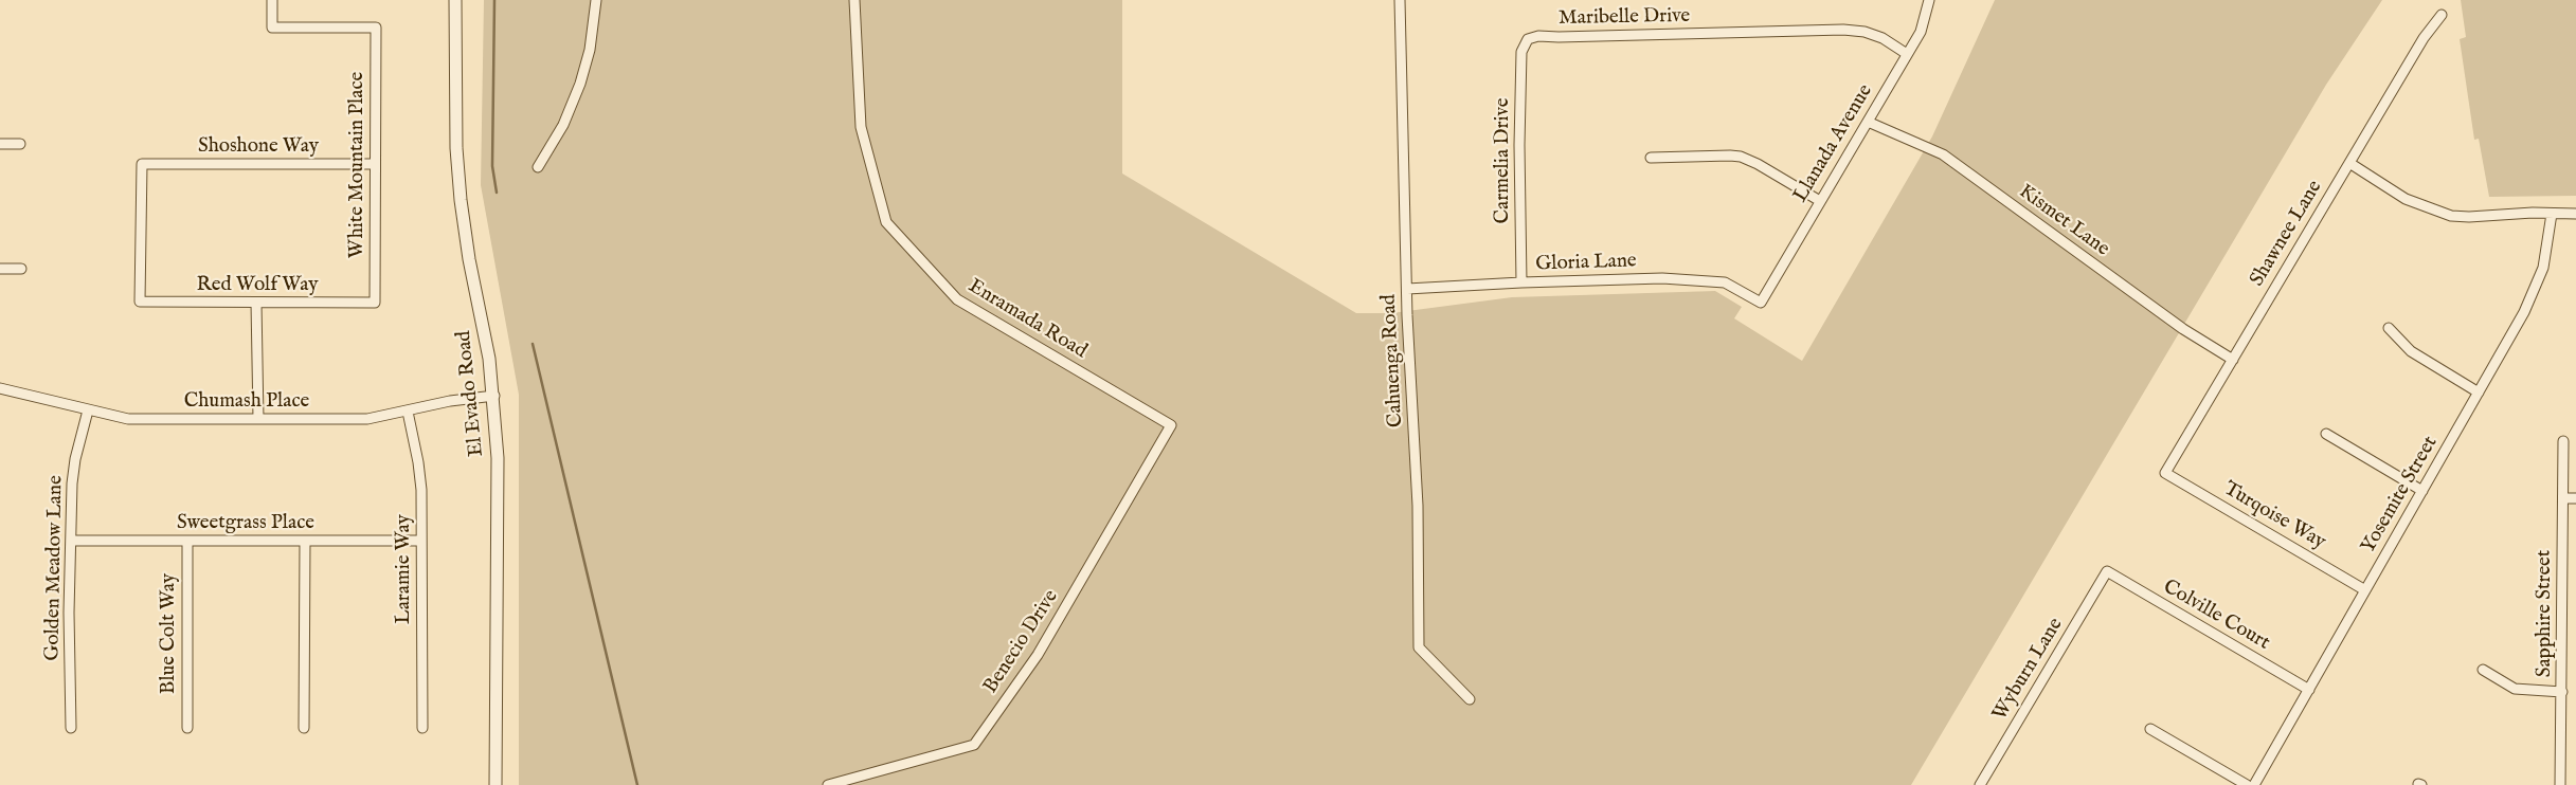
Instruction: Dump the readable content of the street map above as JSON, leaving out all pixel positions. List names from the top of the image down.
{
  "streets": {
    "street": [
      "Maribelle Drive",
      "Llanada Avenue",
      "Shoshone Way",
      "Carmelia Drive",
      "White Mountain Place",
      "Kismet Lane",
      "Shawnee Lane",
      "Gloria Lane",
      "Red Wolf Way",
      "Enramada Road",
      "Cahuenga Road",
      "El Evado Road",
      "Chumash Place",
      "Yosemite Street",
      "Turqoise Way",
      "Sweetgrass Place",
      "Golden Meadow Lane",
      "Laramie Way",
      "Sapphire Street",
      "Colville Court",
      "Blue Colt Way",
      "Benecio Drive",
      "Wyburn Lane"
    ]
  },
  "crossings": [
    ["Maribelle Drive", "Llanada Avenue"],
    ["Maribelle Drive", "Carmelia Drive"],
    ["Llanada Avenue", "Kismet Lane"],
    ["Llanada Avenue", "Gloria Lane"],
    ["Shoshone Way", "White Mountain Place"],
    ["Shoshone Way", "Red Wolf Way"],
    ["Carmelia Drive", "Gloria Lane"],
    ["White Mountain Place", "Red Wolf Way"],
    ["Kismet Lane", "Shawnee Lane"],
    ["Shawnee Lane", "Turqoise Way"],
    ["Gloria Lane", "Cahuenga Road"],
    ["Enramada Road", "Benecio Drive"],
    ["El Evado Road", "Chumash Place"],
    ["Chumash Place", "Golden Meadow Lane"],
    ["Chumash Place", "Laramie Way"],
    ["Yosemite Street", "Turqoise Way"],
    ["Yosemite Street", "Colville Court"],
    ["Sweetgrass Place", "Golden Meadow Lane"],
    ["Sweetgrass Place", "Laramie Way"],
    ["Sweetgrass Place", "Blue Colt Way"],
    ["Colville Court", "Wyburn Lane"]
  ]
}
